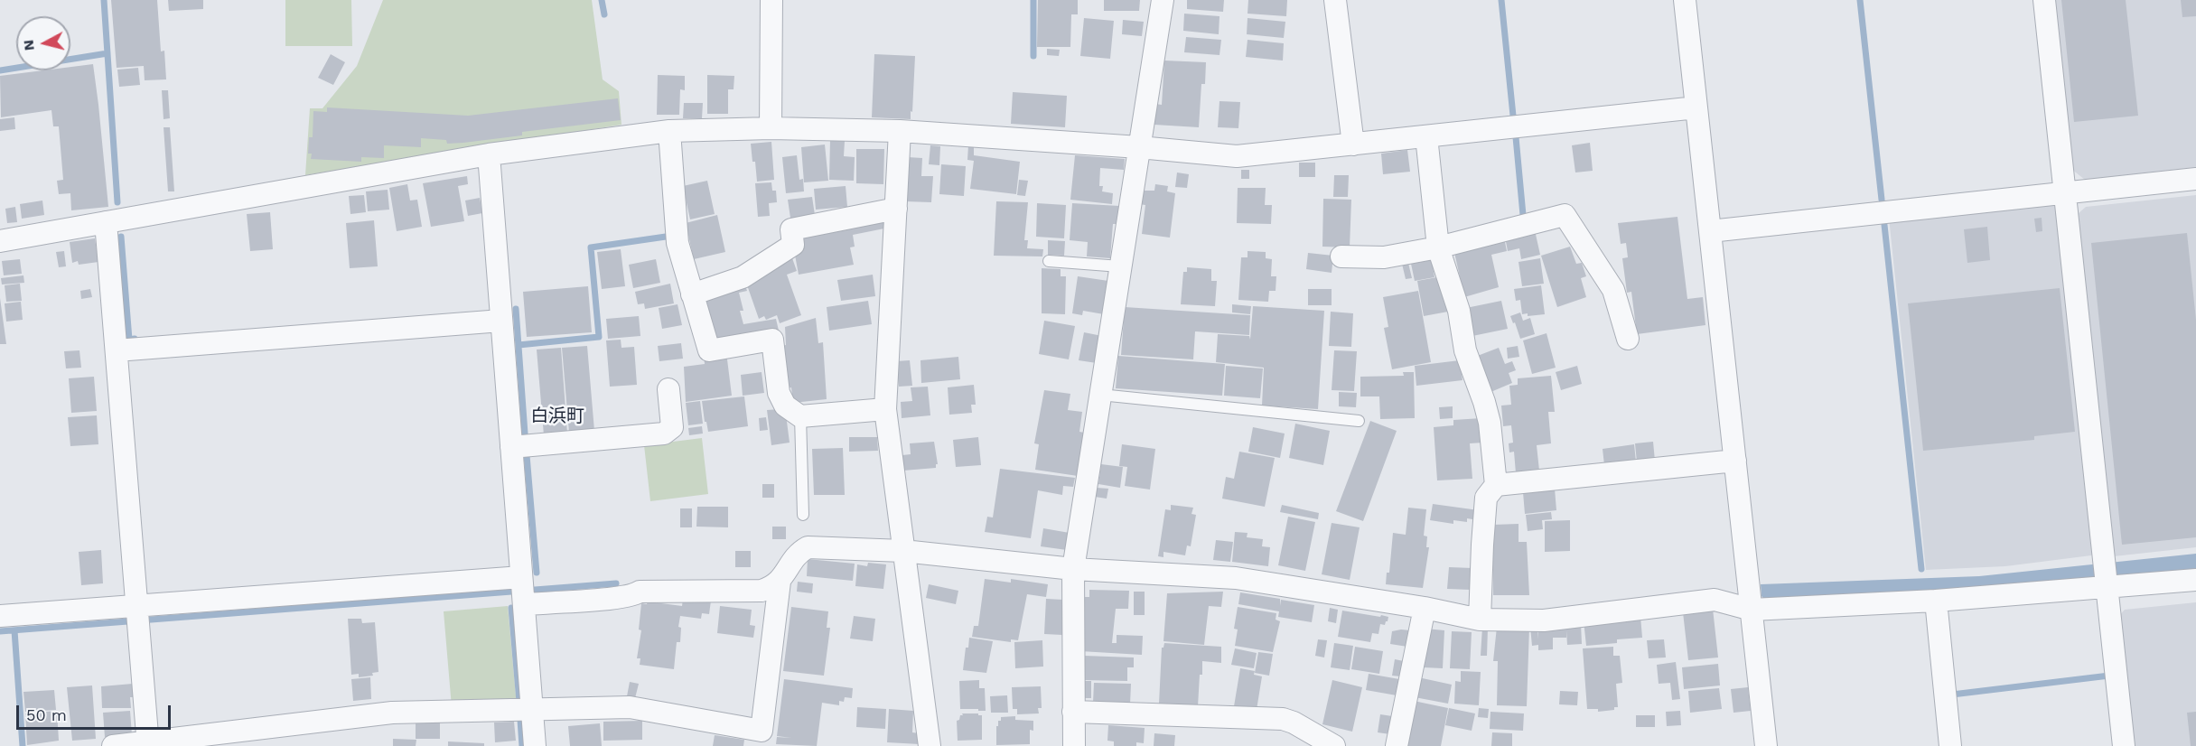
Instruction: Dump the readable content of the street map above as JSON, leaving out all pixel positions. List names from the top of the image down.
{
  "districts": ["白浜町"],
  "scale_bar": "50 m",
  "north": "left"
}
